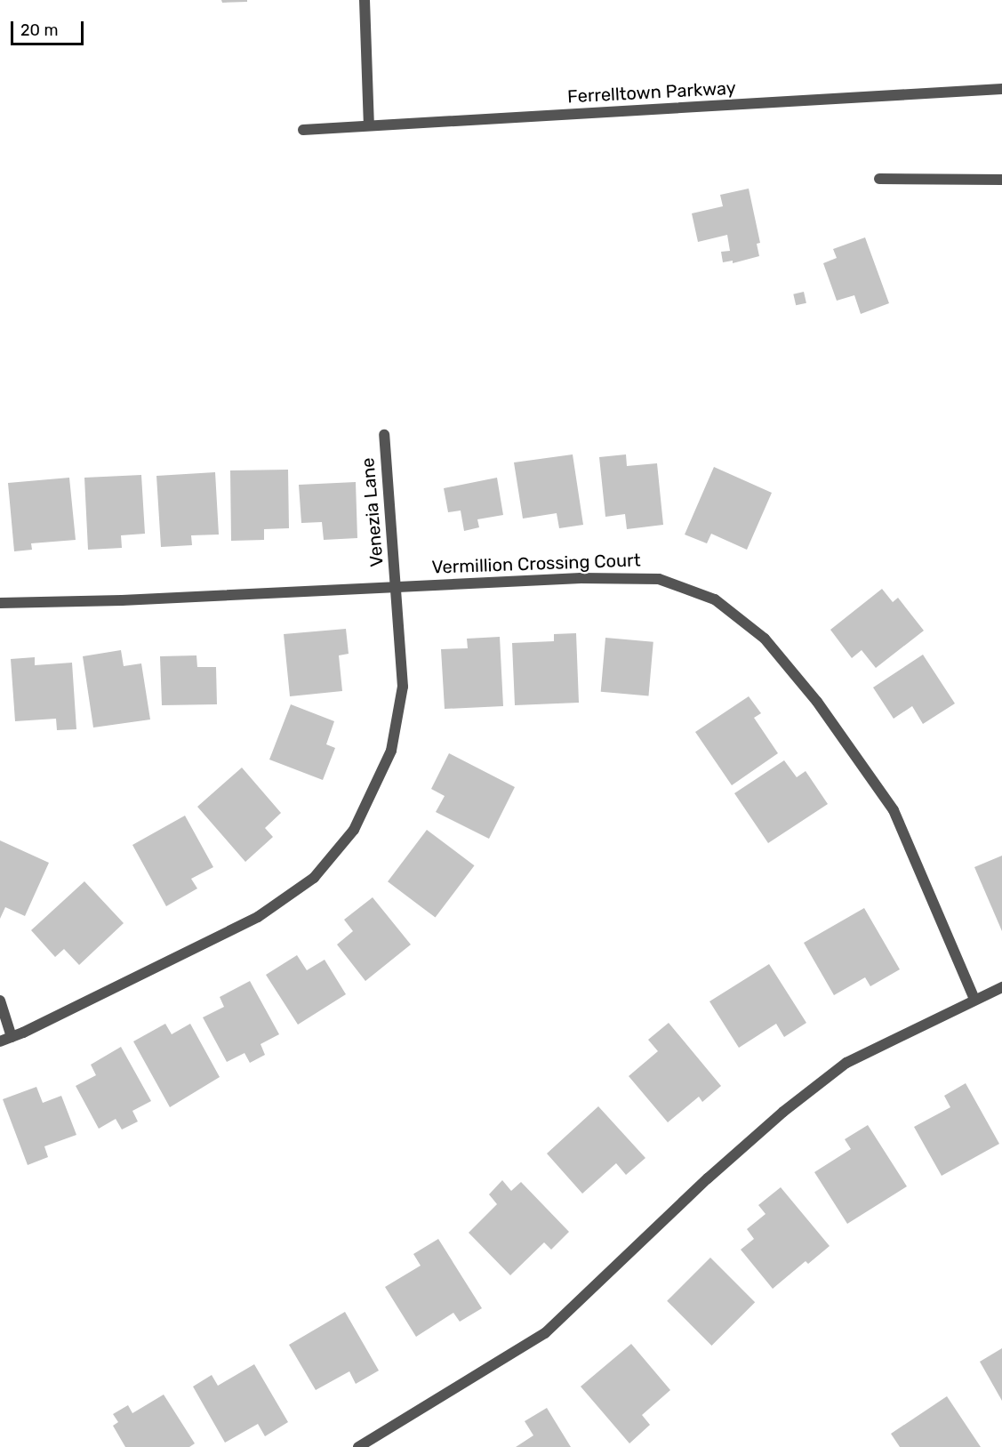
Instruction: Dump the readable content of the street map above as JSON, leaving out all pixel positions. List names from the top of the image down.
{
  "streets": {
    "street": ["Ferrelltown Parkway", "Venezia Lane", "Vermillion Crossing Court"]
  },
  "crossings": [
    ["Venezia Lane", "Vermillion Crossing Court"]
  ],
  "scale_bar": "20 m"
}
